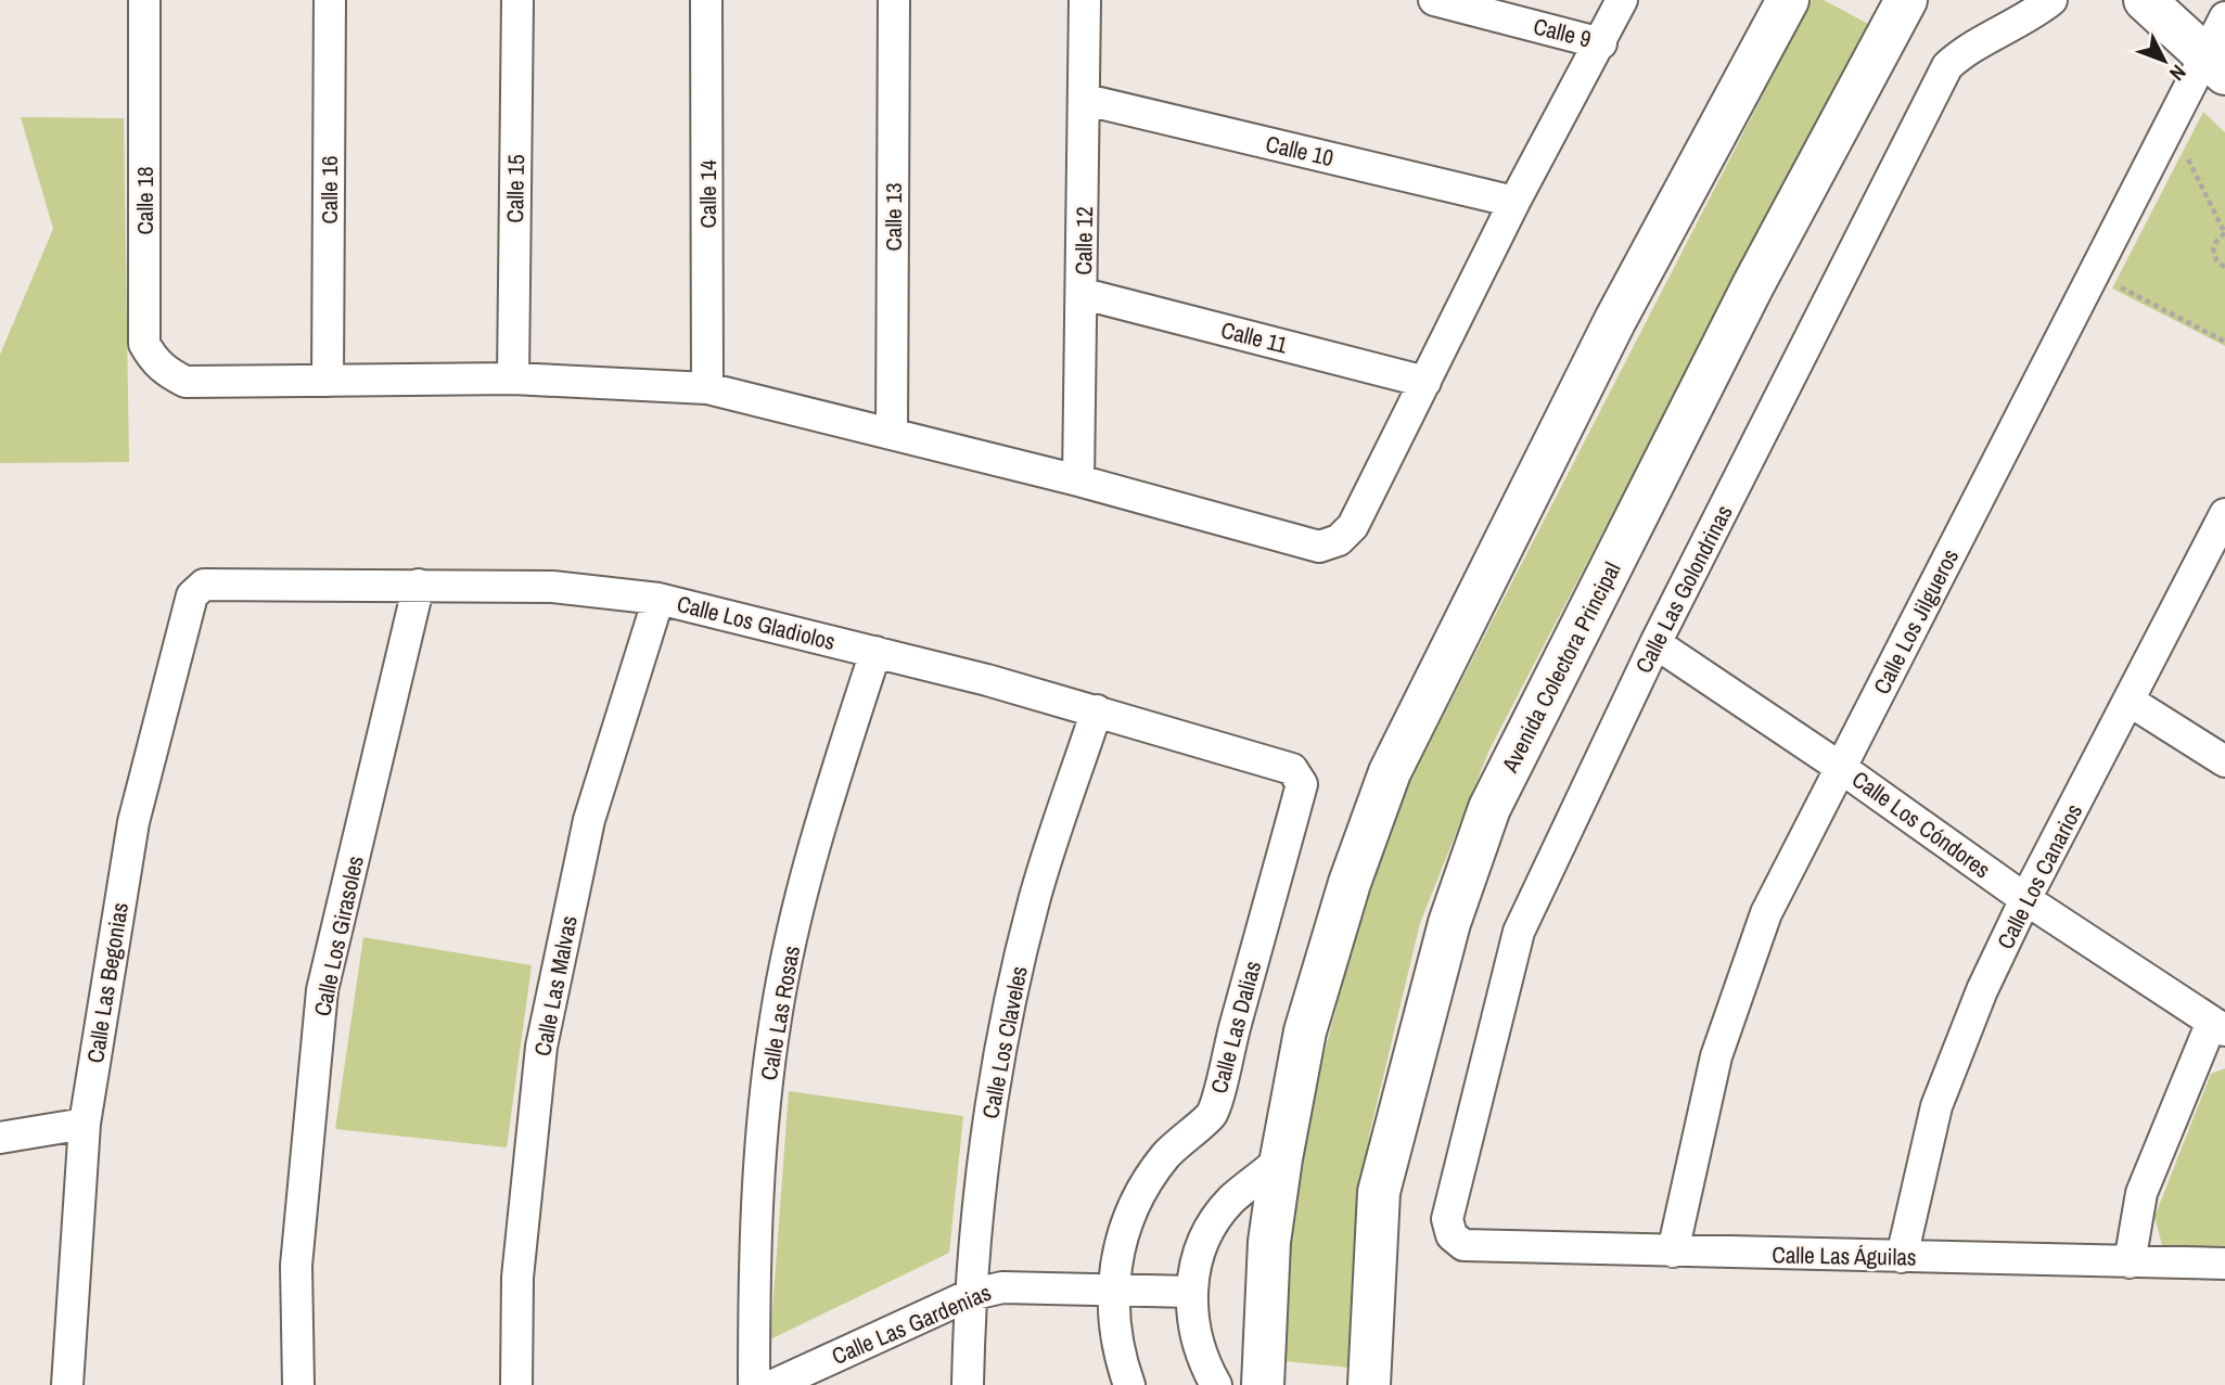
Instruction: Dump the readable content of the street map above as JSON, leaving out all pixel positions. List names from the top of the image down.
{
  "streets": {
    "street": [
      "Calle 9",
      "Calle 10",
      "Calle 15",
      "Calle 16",
      "Calle 14",
      "Calle 18",
      "Calle 13",
      "Calle 12",
      "Calle 11",
      "Calle Las Golondrinas",
      "Calle Los Jilgueros",
      "Calle Los Gladiolos",
      "Avenida Colectora Principal",
      "Calle Los Cóndores",
      "Calle Los Canarios",
      "Calle Los Girasoles",
      "Calle Las Begonias",
      "Calle Las Malvas",
      "Calle Las Rosas",
      "Calle Las Dalias",
      "Calle Los Claveles",
      "Calle Las Águilas",
      "Calle Las Gardenias"
    ]
  },
  "crossings": [
    ["Calle 10", "Calle 12"],
    ["Calle 16", "Calle 18"],
    ["Calle 12", "Calle 11"],
    ["Calle Las Golondrinas", "Calle Los Cóndores"],
    ["Calle Las Golondrinas", "Calle Las Águilas"],
    ["Calle Los Jilgueros", "Calle Los Cóndores"],
    ["Calle Los Jilgueros", "Calle Las Águilas"],
    ["Calle Los Gladiolos", "Calle Los Girasoles"],
    ["Calle Los Gladiolos", "Calle Las Begonias"],
    ["Calle Los Gladiolos", "Calle Las Malvas"],
    ["Calle Los Gladiolos", "Calle Las Rosas"],
    ["Calle Los Gladiolos", "Calle Las Dalias"],
    ["Calle Los Gladiolos", "Calle Los Claveles"],
    ["Calle Los Cóndores", "Calle Los Canarios"],
    ["Calle Los Canarios", "Calle Las Águilas"],
    ["Calle Las Dalias", "Calle Las Gardenias"],
    ["Calle Los Claveles", "Calle Las Gardenias"]
  ],
  "north": "bottom right"
}
